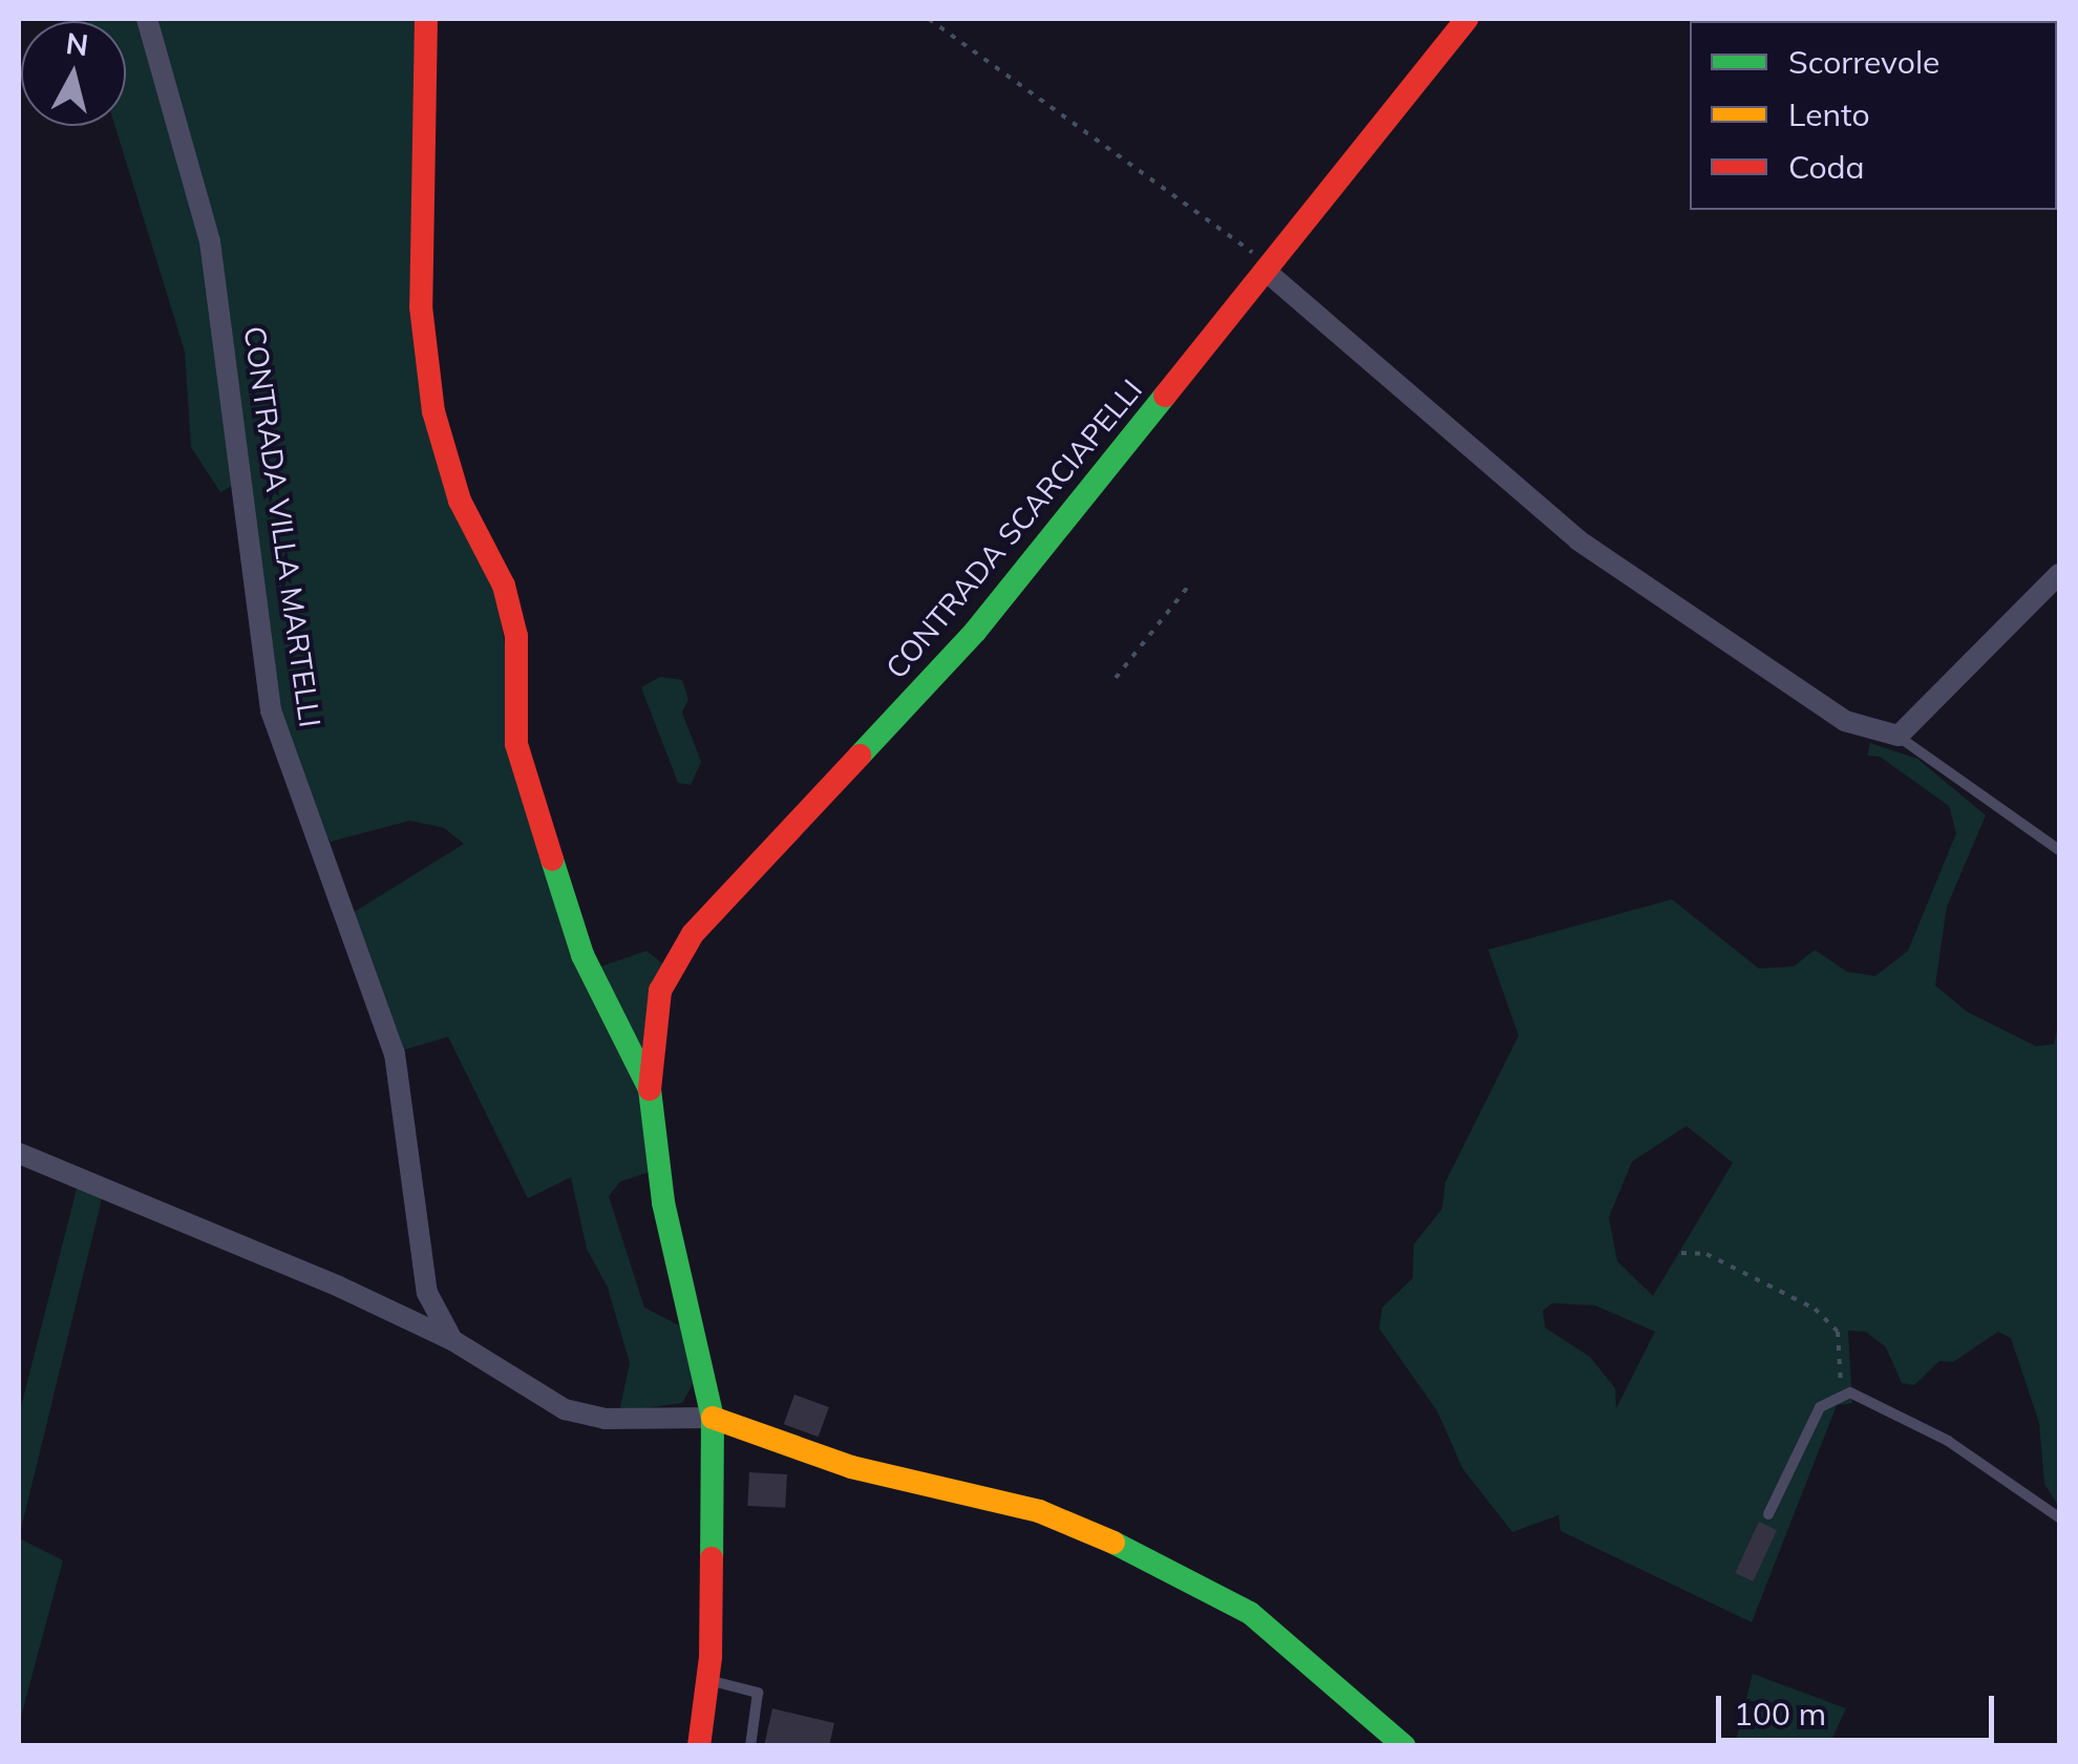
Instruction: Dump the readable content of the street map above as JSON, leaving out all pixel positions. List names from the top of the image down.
{
  "streets": {
    "street": ["CONTRADA VILLA MARTELLI", "CONTRADA SCARCIAPELLI"]
  },
  "legend": ["Scorrevole", "Lento", "Coda"],
  "scale_bar": "100 m",
  "north": "top"
}
